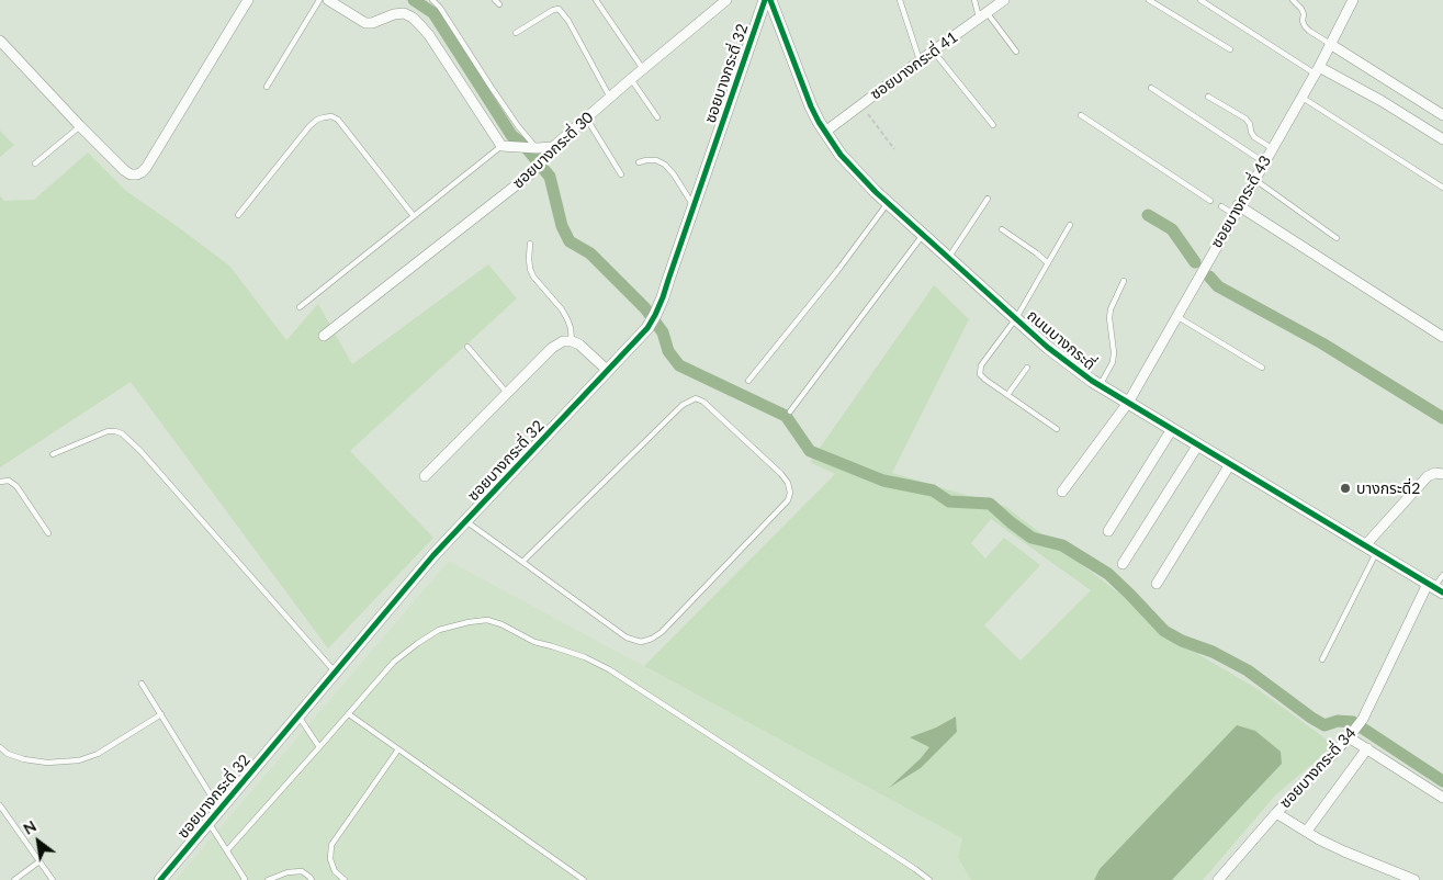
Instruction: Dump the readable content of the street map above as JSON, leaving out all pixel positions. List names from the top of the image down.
{
  "streets": {
    "street": [
      "ซอยบางกระดี่ 41",
      "ซอยบางกระดี่ 32",
      "ซอยบางกระดี่ 30",
      "ซอยบางกระดี่ 43",
      "ถนนบางกระดี่",
      "ซอยบางกระดี่ 34"
    ]
  },
  "crossings": [
    ["ซอยบางกระดี่ 41", "ถนนบางกระดี่"],
    ["ซอยบางกระดี่ 43", "ถนนบางกระดี่"],
    ["ถนนบางกระดี่", "ซอยบางกระดี่ 34"]
  ],
  "places": ["บางกระดี่2"],
  "north": "top left"
}
